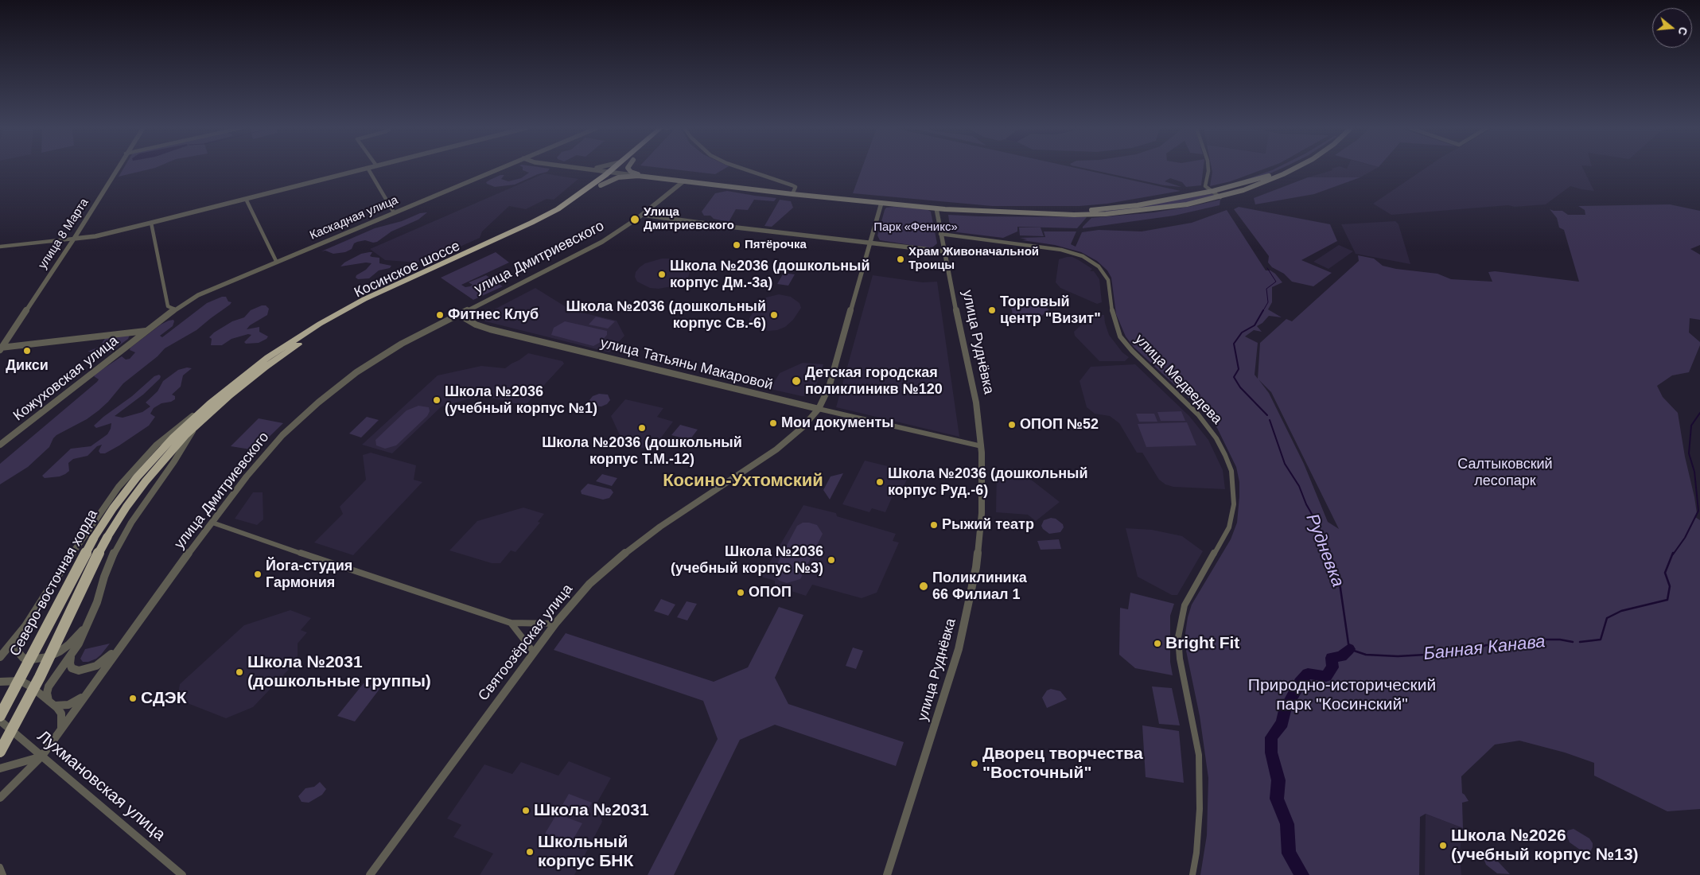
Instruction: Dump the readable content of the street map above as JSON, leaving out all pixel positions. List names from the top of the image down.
{
  "streets": {
    "highway": ["Косинское шоссе", "Северо-восточная хорда"],
    "street": [
      "Каскадная улица",
      "улица 8 Марта",
      "улица Дмитриевского",
      "улица Руднёвка",
      "улица Татьяны Макаровой",
      "Кожуховская улица",
      "улица Медведева",
      "Святоозёрская улица",
      "Лухмановская улица"
    ]
  },
  "crossings": [
    ["Каскадная улица", "Кожуховская улица"],
    ["улица Дмитриевского", "улица Татьяны Макаровой"],
    ["улица Дмитриевского", "Лухмановская улица"],
    ["Косинское шоссе", "Северо-восточная хорда"],
    ["улица Руднёвка", "улица Татьяны Макаровой"],
    ["улица Руднёвка", "улица Медведева"],
    ["улица Татьяны Макаровой", "Святоозёрская улица"]
  ],
  "districts": ["Косино-Ухтомский"],
  "water": ["Рудневка", "Банная Канава"],
  "parks": ["Парк «Феникс»", "Салтыковский лесопарк", "Природно-исторический парк \"Косинский\""],
  "places": [
    "Улица Дмитриевского",
    "Пятёрочка",
    "Храм Живоначальной Троицы",
    "Школа №2036 (дошкольный корпус Дм.-3а)",
    "Торговый центр \"Визит\"",
    "Фитнес Клуб",
    "Школа №2036 (дошкольный корпус Св.-6)",
    "Дикси",
    "Детская городская поликлиникв №120",
    "Школа №2036 (учебный корпус №1)",
    "Мои документы",
    "ОПОП №52",
    "Школа №2036 (дошкольный корпус Т.М.-12)",
    "Школа №2036 (дошкольный корпус Руд.-6)",
    "Рыжий театр",
    "Школа №2036 (учебный корпус №3)",
    "Йога-студия Гармония",
    "Поликлиника 66 Филиал 1",
    "ОПОП",
    "Bright Fit",
    "Школа №2031 (дошкольные группы)",
    "СДЭК",
    "Дворец творчества \"Восточный\"",
    "Школа №2031",
    "Школа №2026 (учебный корпус №13)",
    "Школьный корпус БНК"
  ],
  "north": "right"
}
